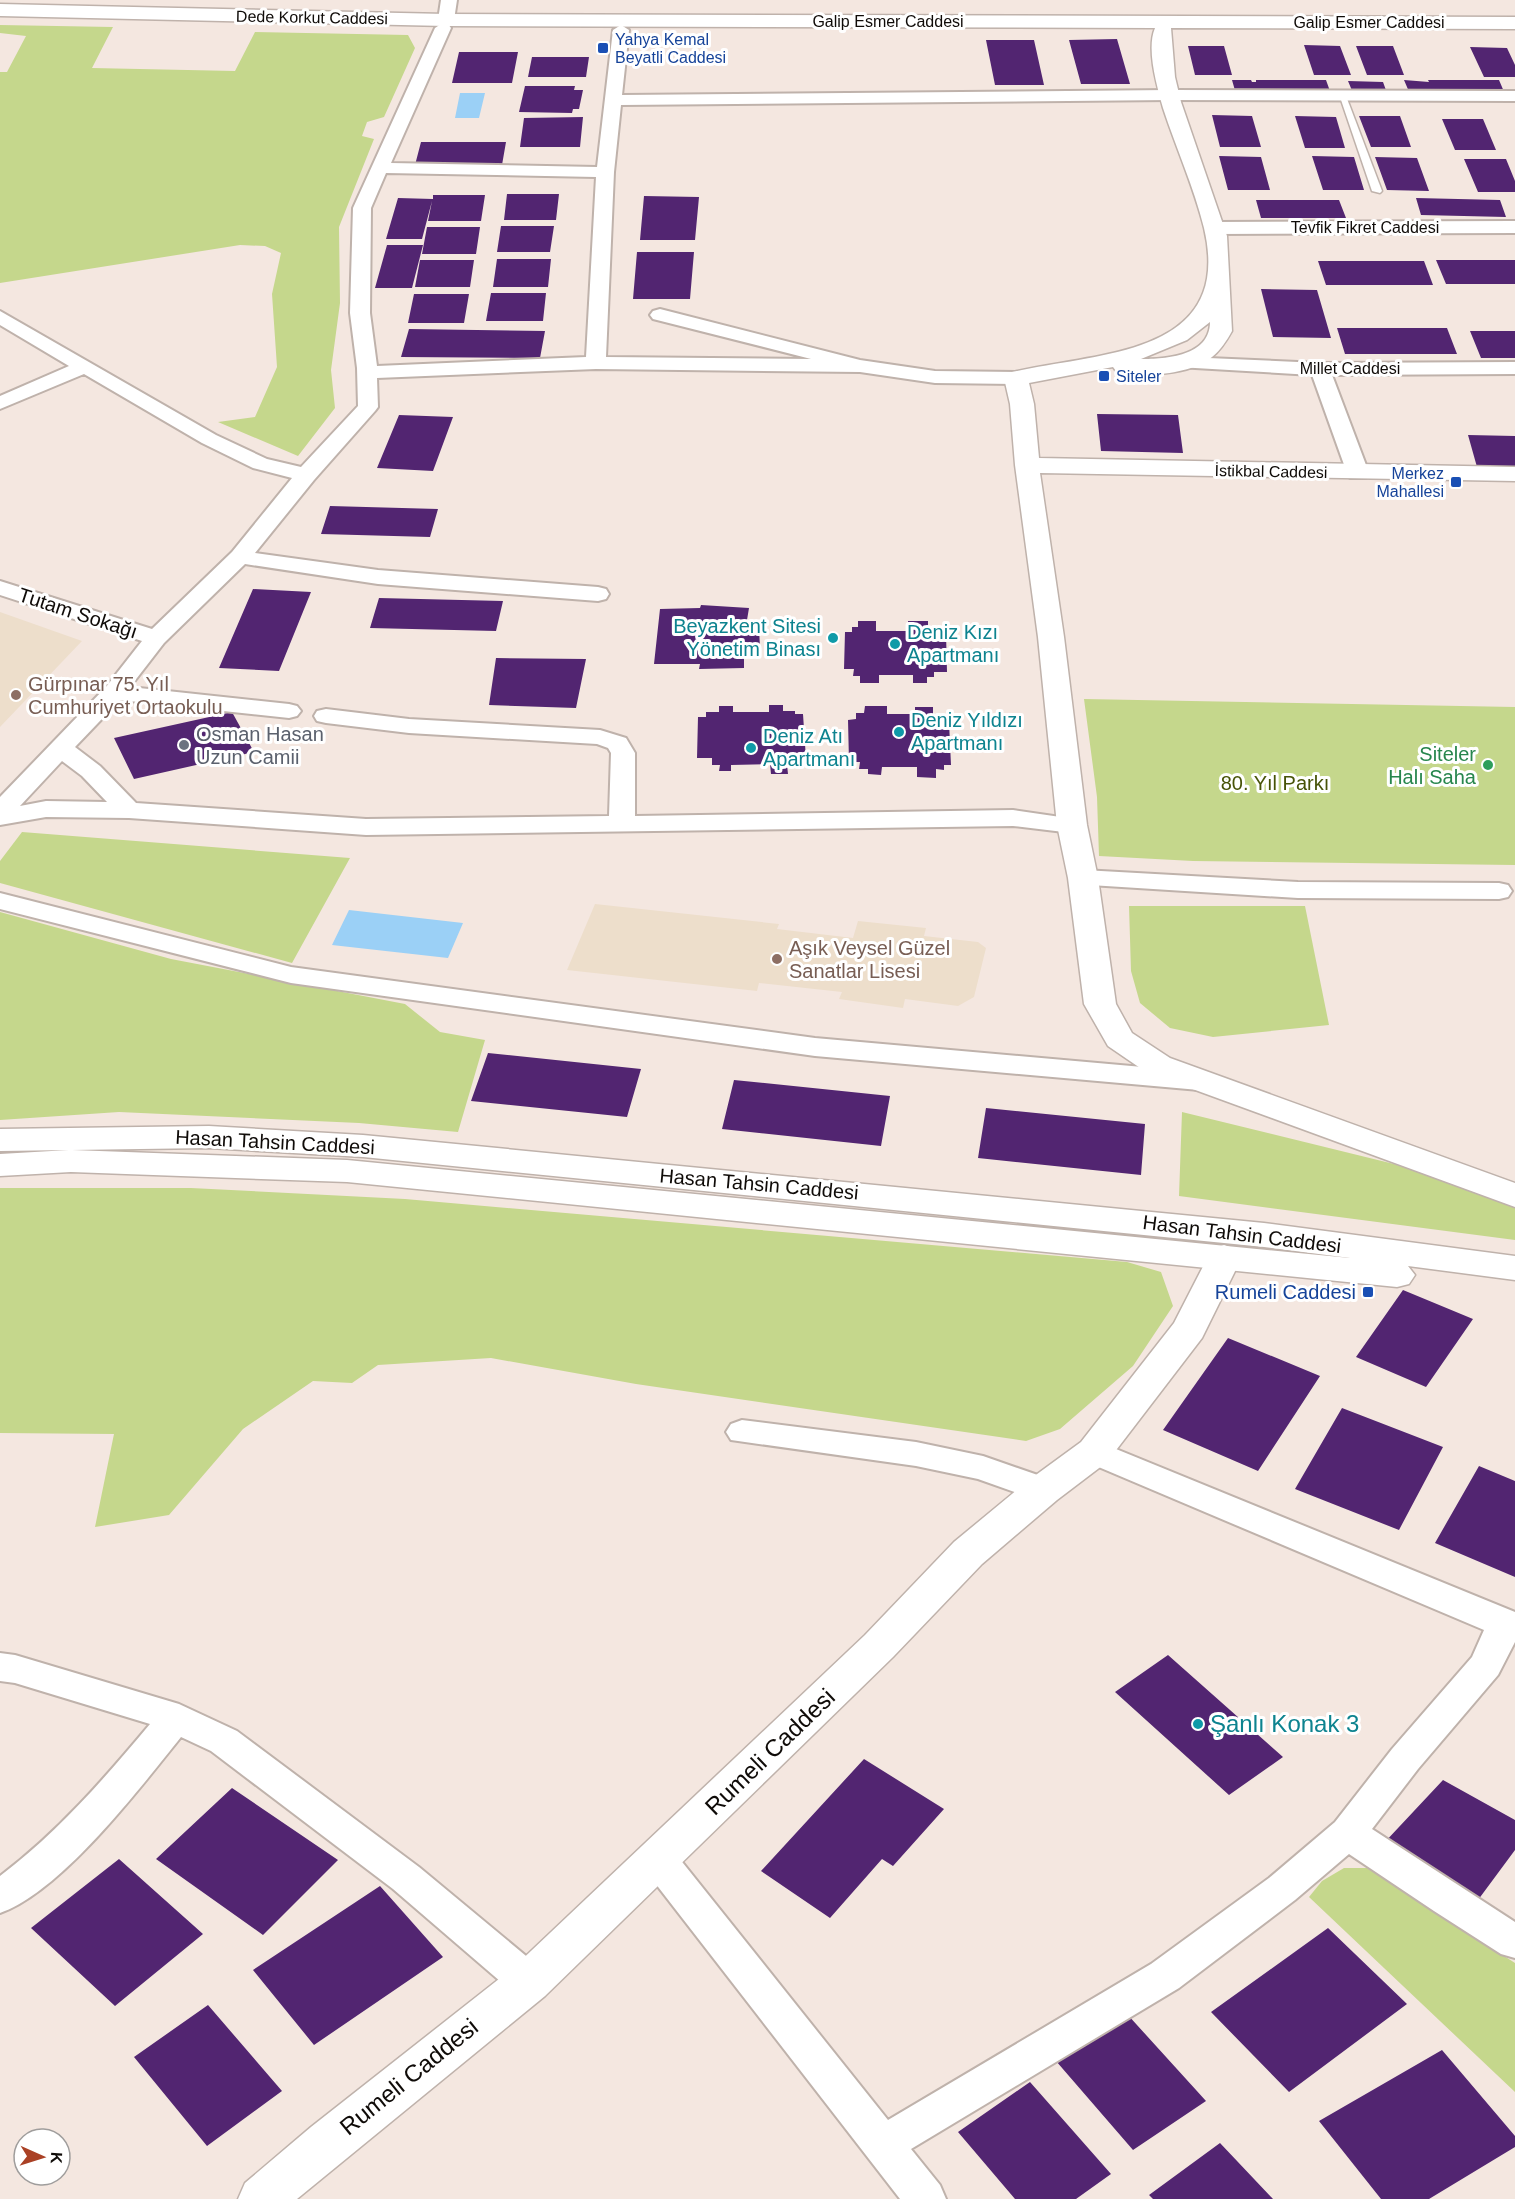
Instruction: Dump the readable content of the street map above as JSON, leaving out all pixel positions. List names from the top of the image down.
{
  "streets": {
    "street": [
      "Dede Korkut Caddesi",
      "Galip Esmer Caddesi",
      "Tevfik Fikret Caddesi",
      "Millet Caddesi",
      "İstikbal Caddesi",
      "Tutam Sokağı",
      "Hasan Tahsin Caddesi",
      "Rumeli Caddesi"
    ]
  },
  "crossings": [
    ["Dede Korkut Caddesi", "Galip Esmer Caddesi"],
    ["Hasan Tahsin Caddesi", "Rumeli Caddesi"]
  ],
  "parks": ["80. Yıl Parkı"],
  "places": {
    "transit": [
      "Yahya Kemal Beyatli Caddesi",
      "Siteler",
      "Merkez Mahallesi",
      "Rumeli Caddesi"
    ],
    "other": [
      "Beyazkent Sitesi Yönetim Binası",
      "Deniz Kızı Apartmanı",
      "Gürpınar 75. Yıl Cumhuriyet Ortaokulu",
      "Deniz Yıldızı Apartmanı",
      "Osman Hasan Uzun Camii",
      "Deniz Atı Apartmanı",
      "Siteler Halı Saha",
      "Aşık Veysel Güzel Sanatlar Lisesi",
      "Şanlı Konak 3"
    ]
  },
  "north": "right"
}
